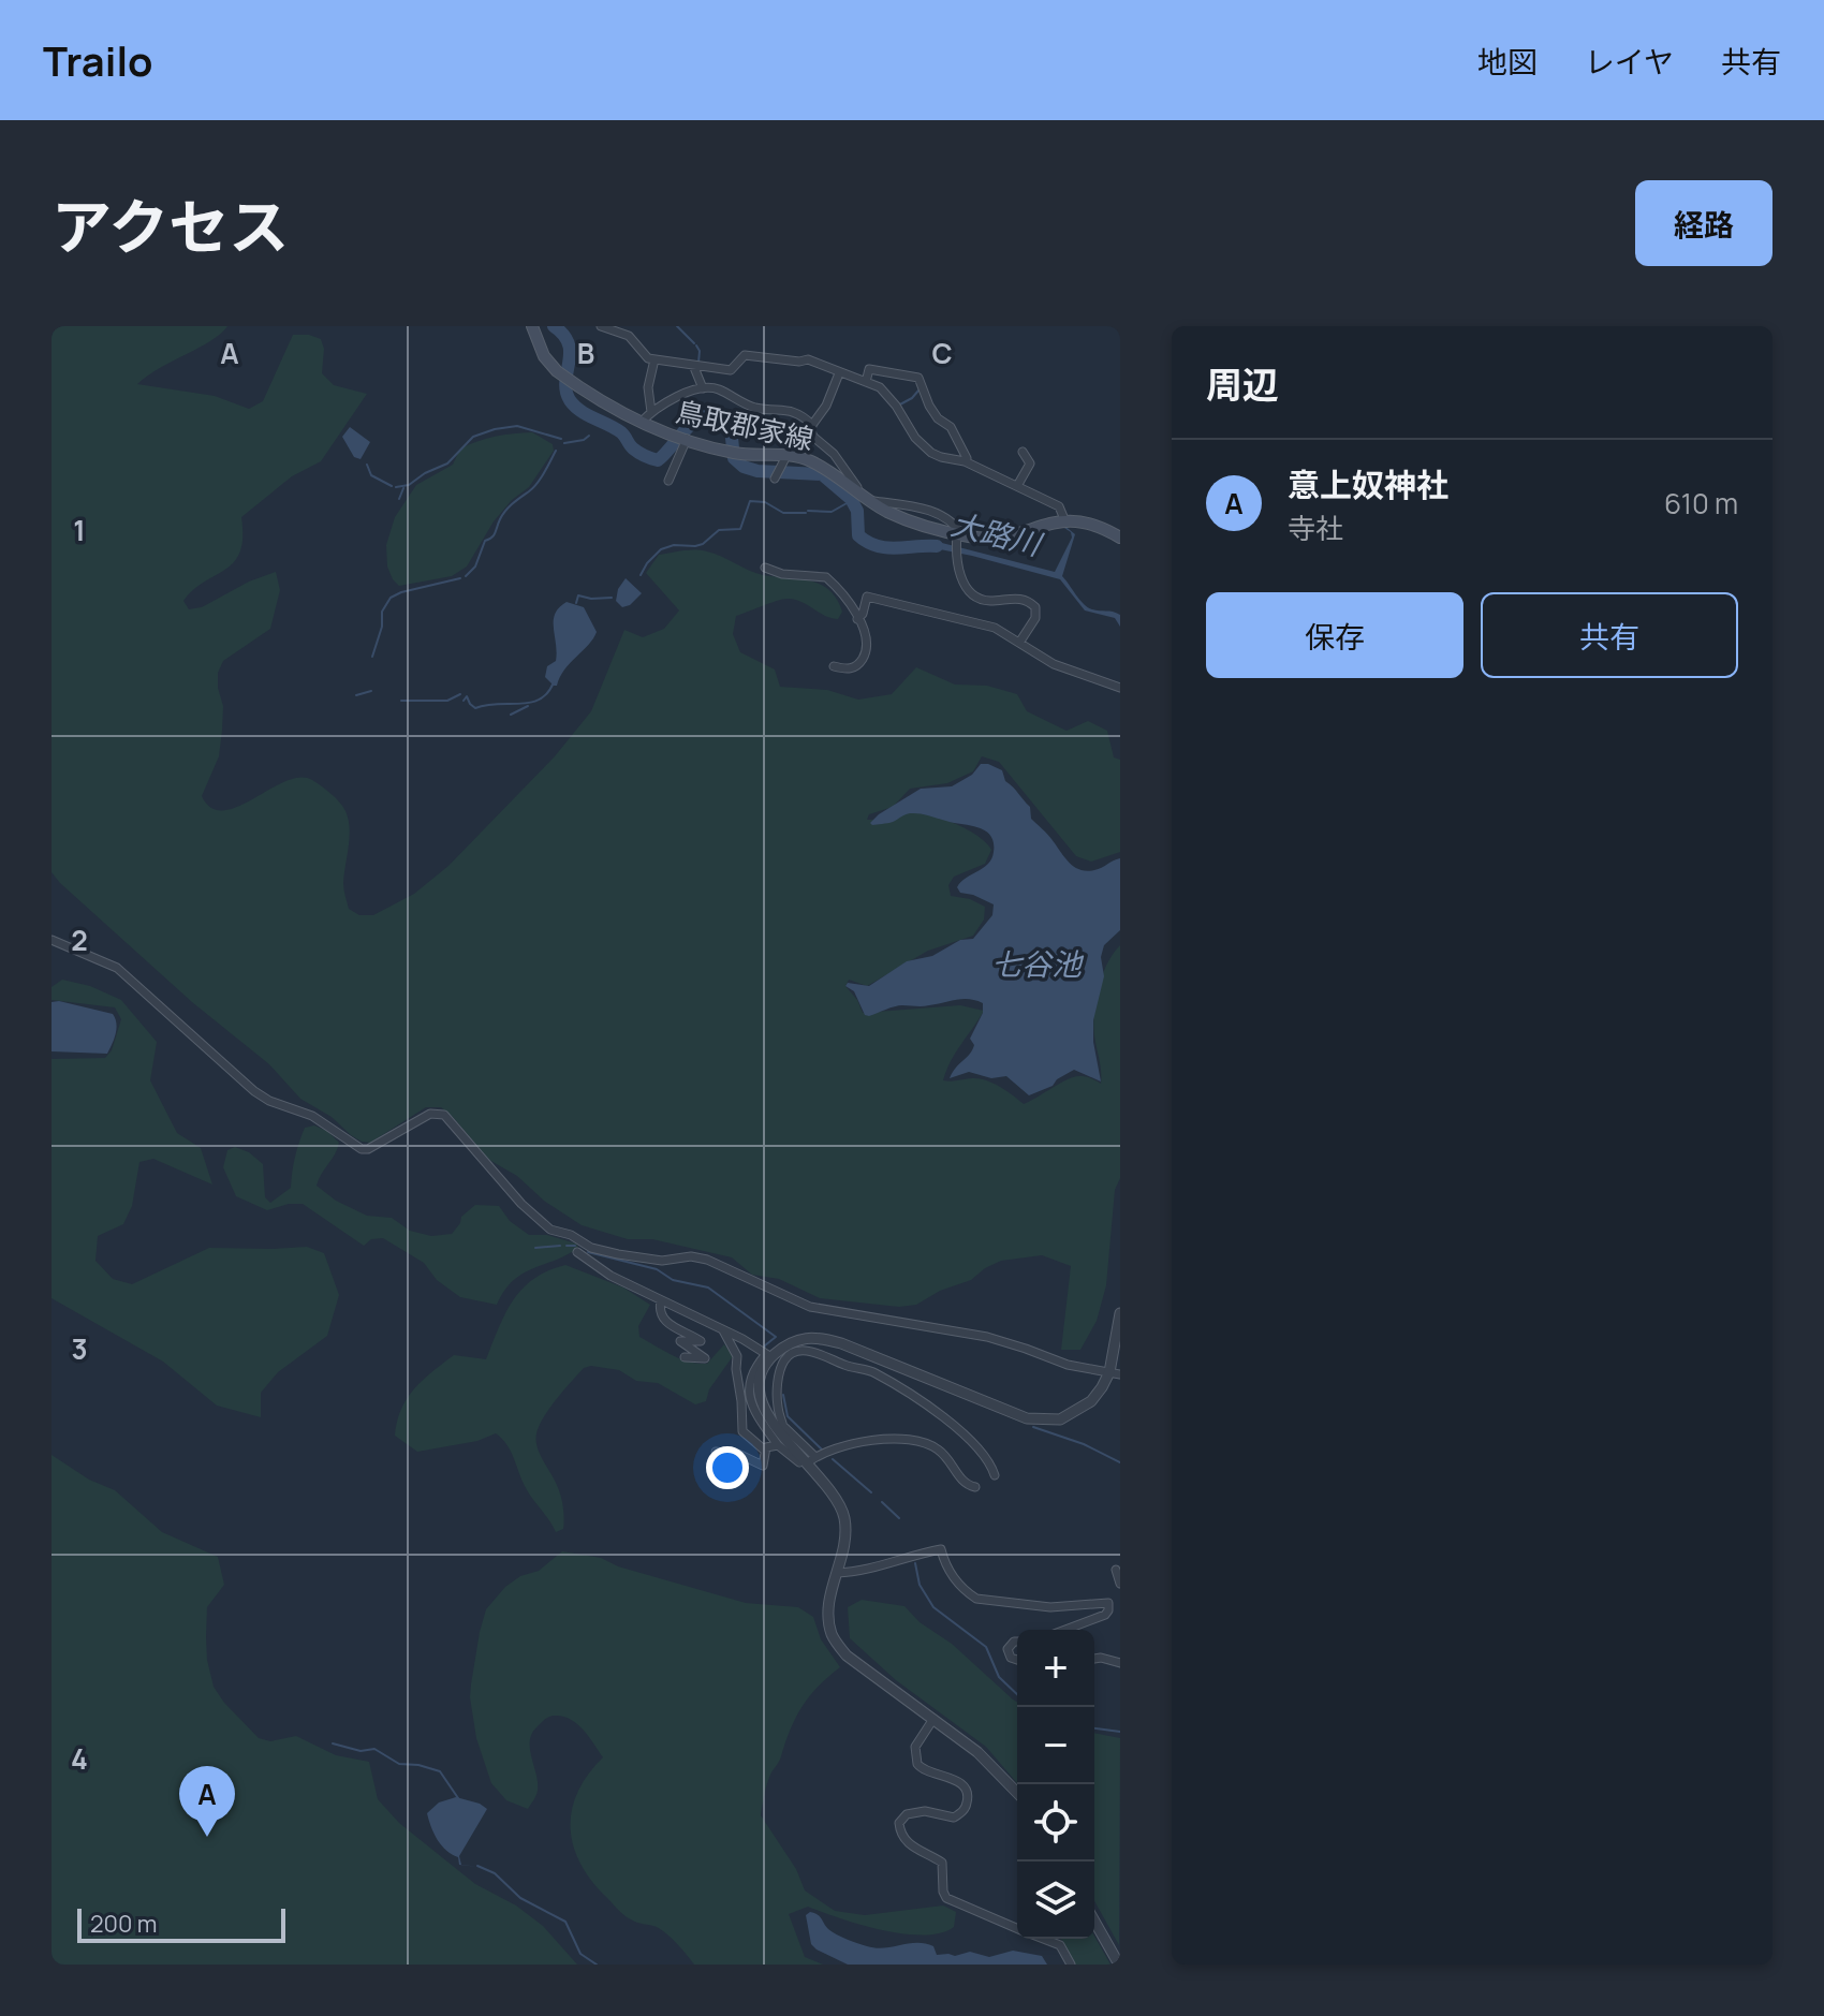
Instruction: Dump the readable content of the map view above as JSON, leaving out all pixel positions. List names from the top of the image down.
{
  "streets": {
    "main road": ["鳥取郡家線"]
  },
  "water": ["大路川", "七谷池"],
  "scale_bar": "200 m",
  "page": {
    "header": "Trailo",
    "nav": ["地図", "レイヤ", "共有"],
    "title": "アクセス",
    "buttons": [
      "経路",
      ["保存", "共有"]
    ],
    "heading": "周辺",
    "list": [
      {
        "mark": "A",
        "name": "意上奴神社",
        "note": "寺社",
        "value": "610 m"
      }
    ],
    "map_buttons": ["+", "−"],
    "pins": "A",
    "scale": "200 m"
  },
  "grid": {
    "columns": ["A", "B", "C"],
    "rows": [
      "1",
      "2",
      "3",
      "4"
    ]
  }
}
